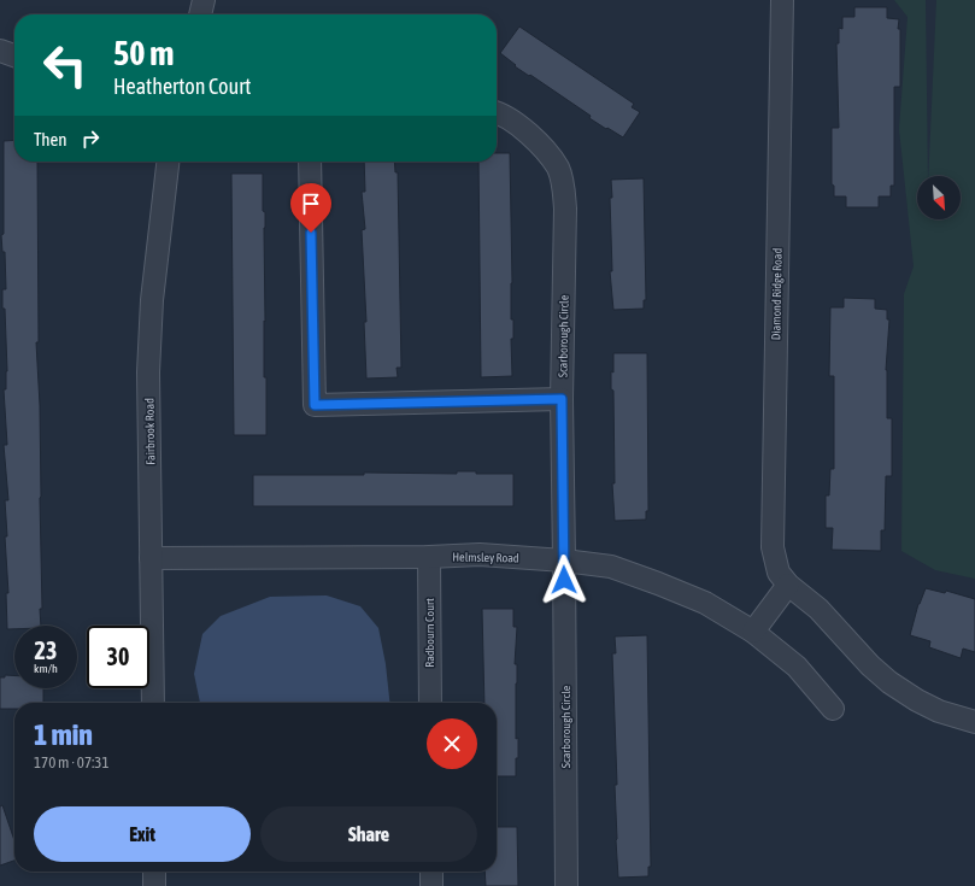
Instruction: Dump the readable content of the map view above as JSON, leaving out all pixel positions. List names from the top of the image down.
{
  "streets": {
    "street": [
      "Diamond Ridge Road",
      "Scarborough Circle",
      "Fairbrook Road",
      "Helmsley Road",
      "Radbourn Court"
    ]
  },
  "crossings": [
    ["Scarborough Circle", "Helmsley Road"],
    ["Fairbrook Road", "Helmsley Road"],
    ["Helmsley Road", "Radbourn Court"]
  ],
  "north": "bottom right",
  "page": {
    "turn": ["50 m", "Heatherton Court"],
    "then": "Then",
    "speed": "23 km/h",
    "limit": "30",
    "heading": ["1 min", "170 m · 07:31"],
    "buttons": ["Exit", "Share"]
  }
}
